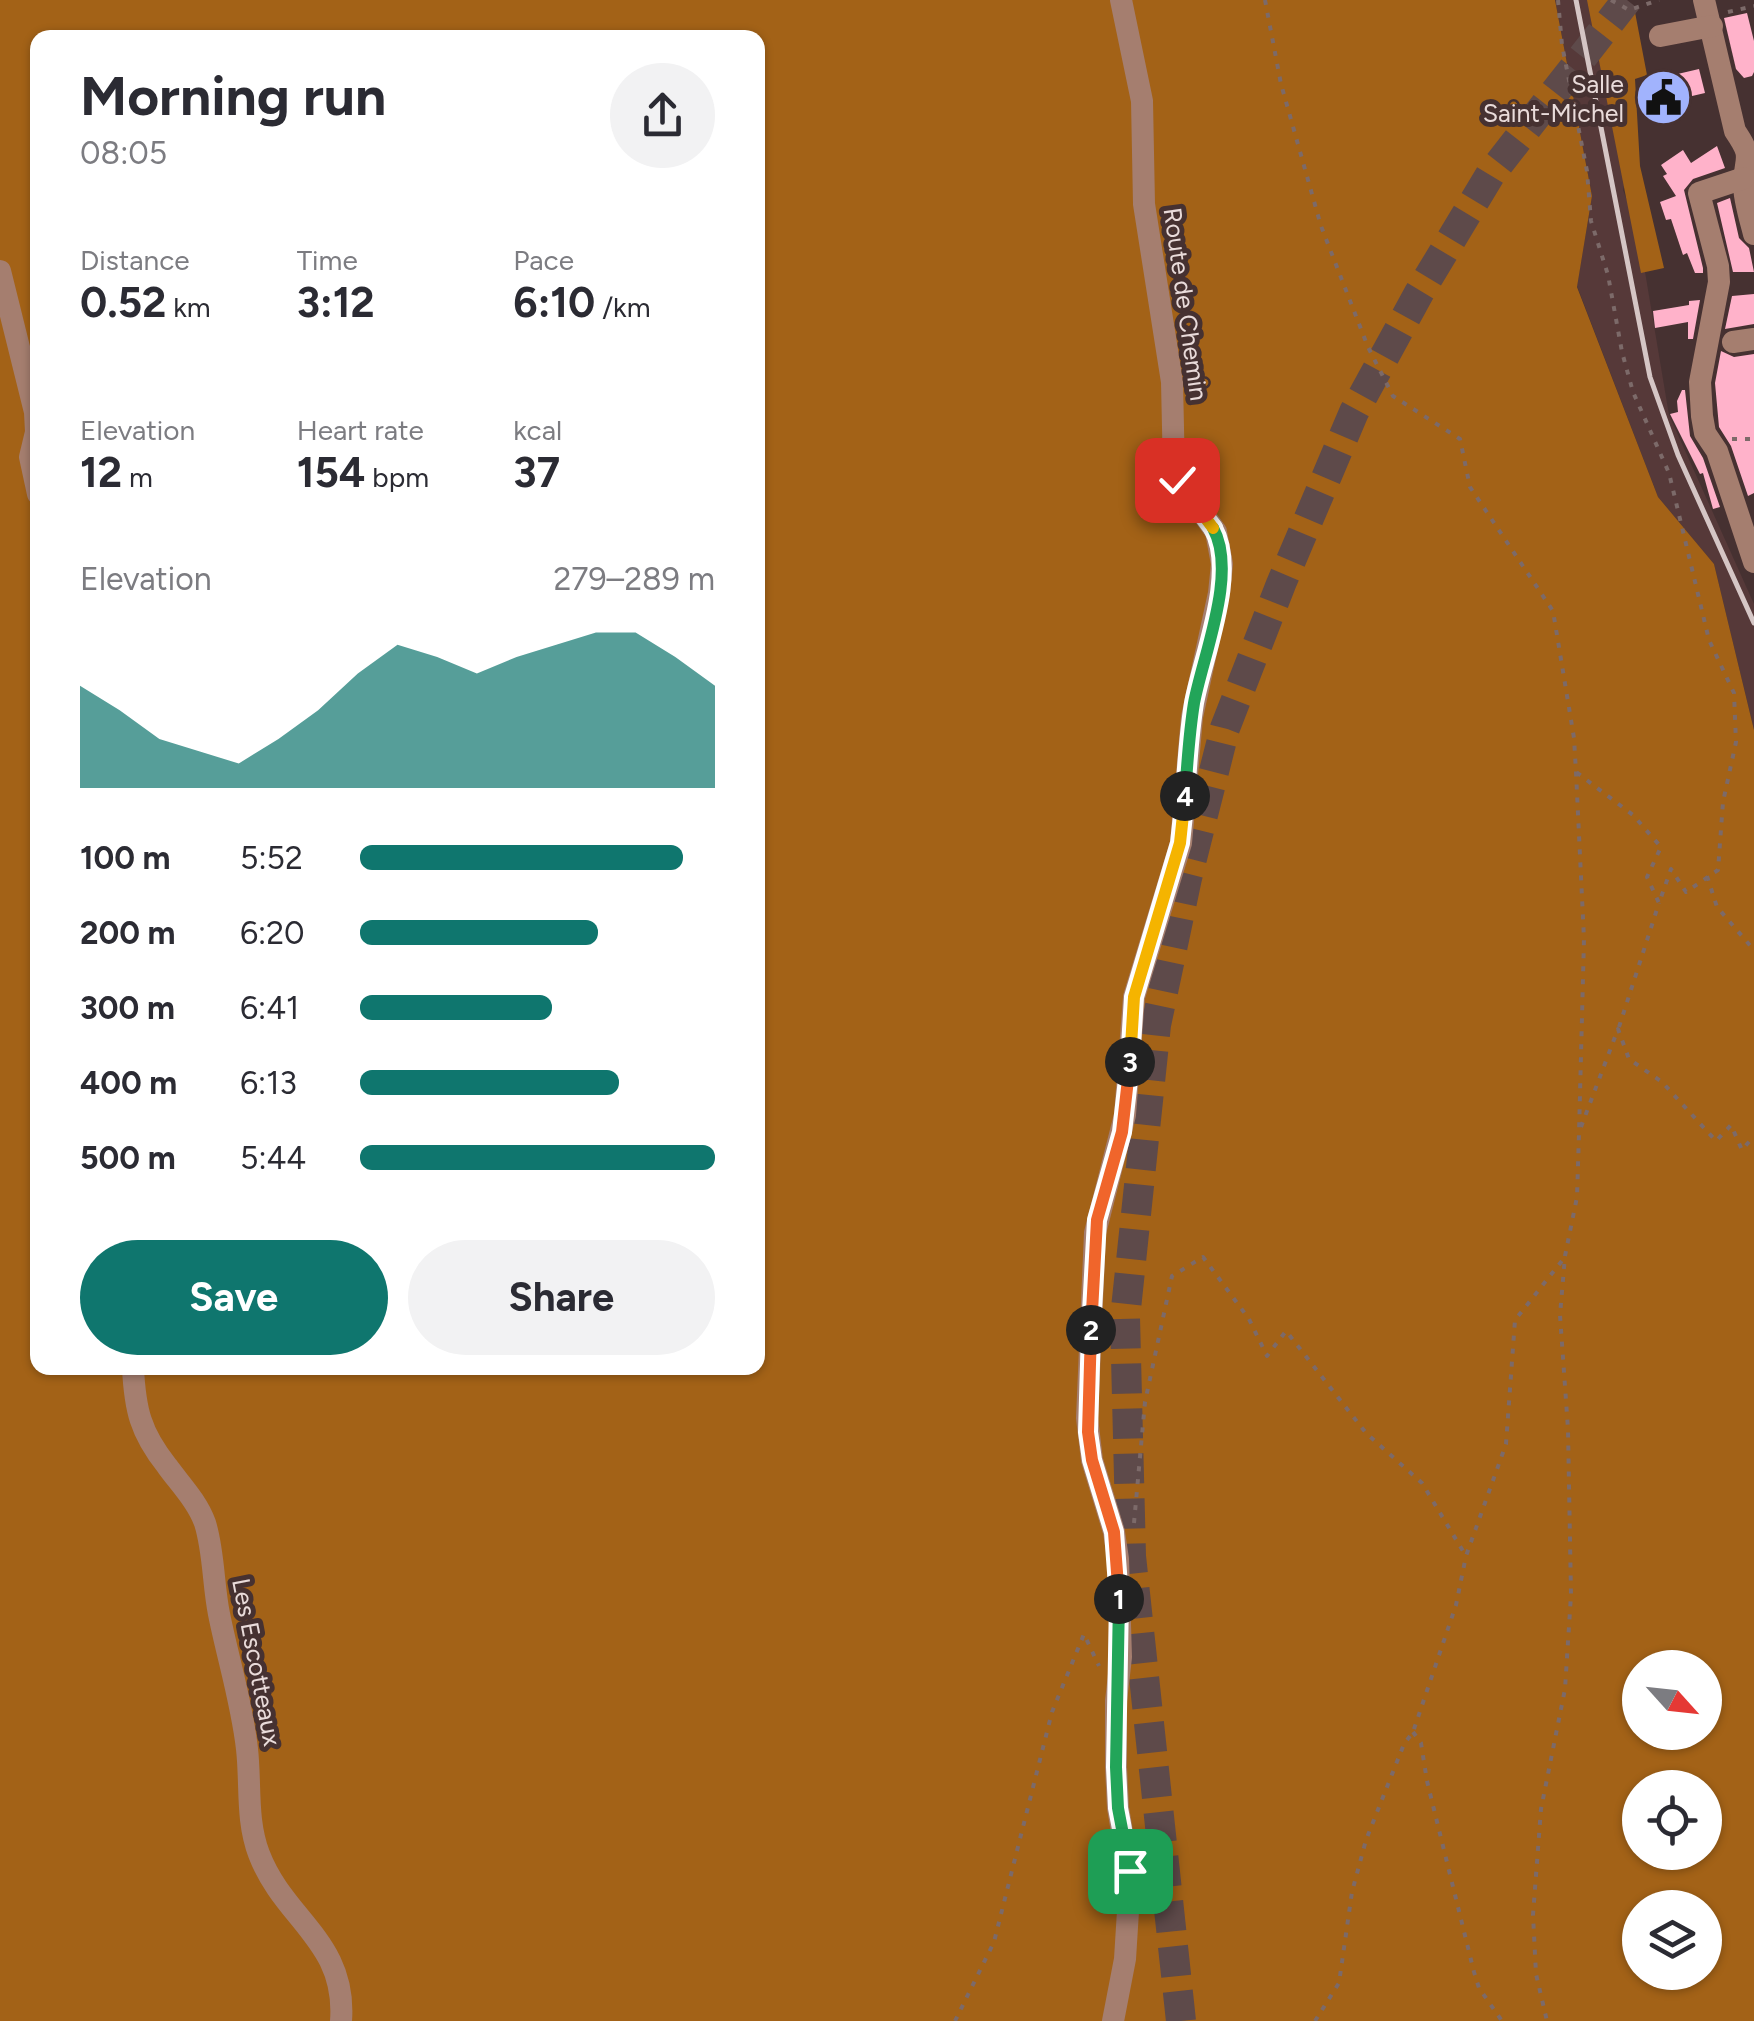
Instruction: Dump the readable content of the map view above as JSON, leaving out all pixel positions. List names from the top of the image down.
{
  "streets": {
    "street": ["Route de Chemin", "Les Escotteaux"]
  },
  "places": {
    "public building": ["Salle Saint-Michel"]
  },
  "north": "bottom right",
  "page": {
    "heading": ["Morning run", "08:05"],
    "stats": [
      ["Distance", "0.52 km"],
      ["Time", "3:12"],
      ["Pace", "6:10 /km"],
      ["Elevation", "12 m"],
      ["Heart rate", "154 bpm"],
      ["kcal", "37"]
    ],
    "chart": ["Elevation", "279–289 m"],
    "pins": [
      "4",
      "3",
      "2",
      "1"
    ],
    "list": [
      {
        "name": "100 m",
        "note": "5:52"
      },
      {
        "name": "200 m",
        "note": "6:20"
      },
      {
        "name": "300 m",
        "note": "6:41"
      },
      {
        "name": "400 m",
        "note": "6:13"
      },
      {
        "name": "500 m",
        "note": "5:44"
      }
    ],
    "buttons": ["Save", "Share"]
  }
}
